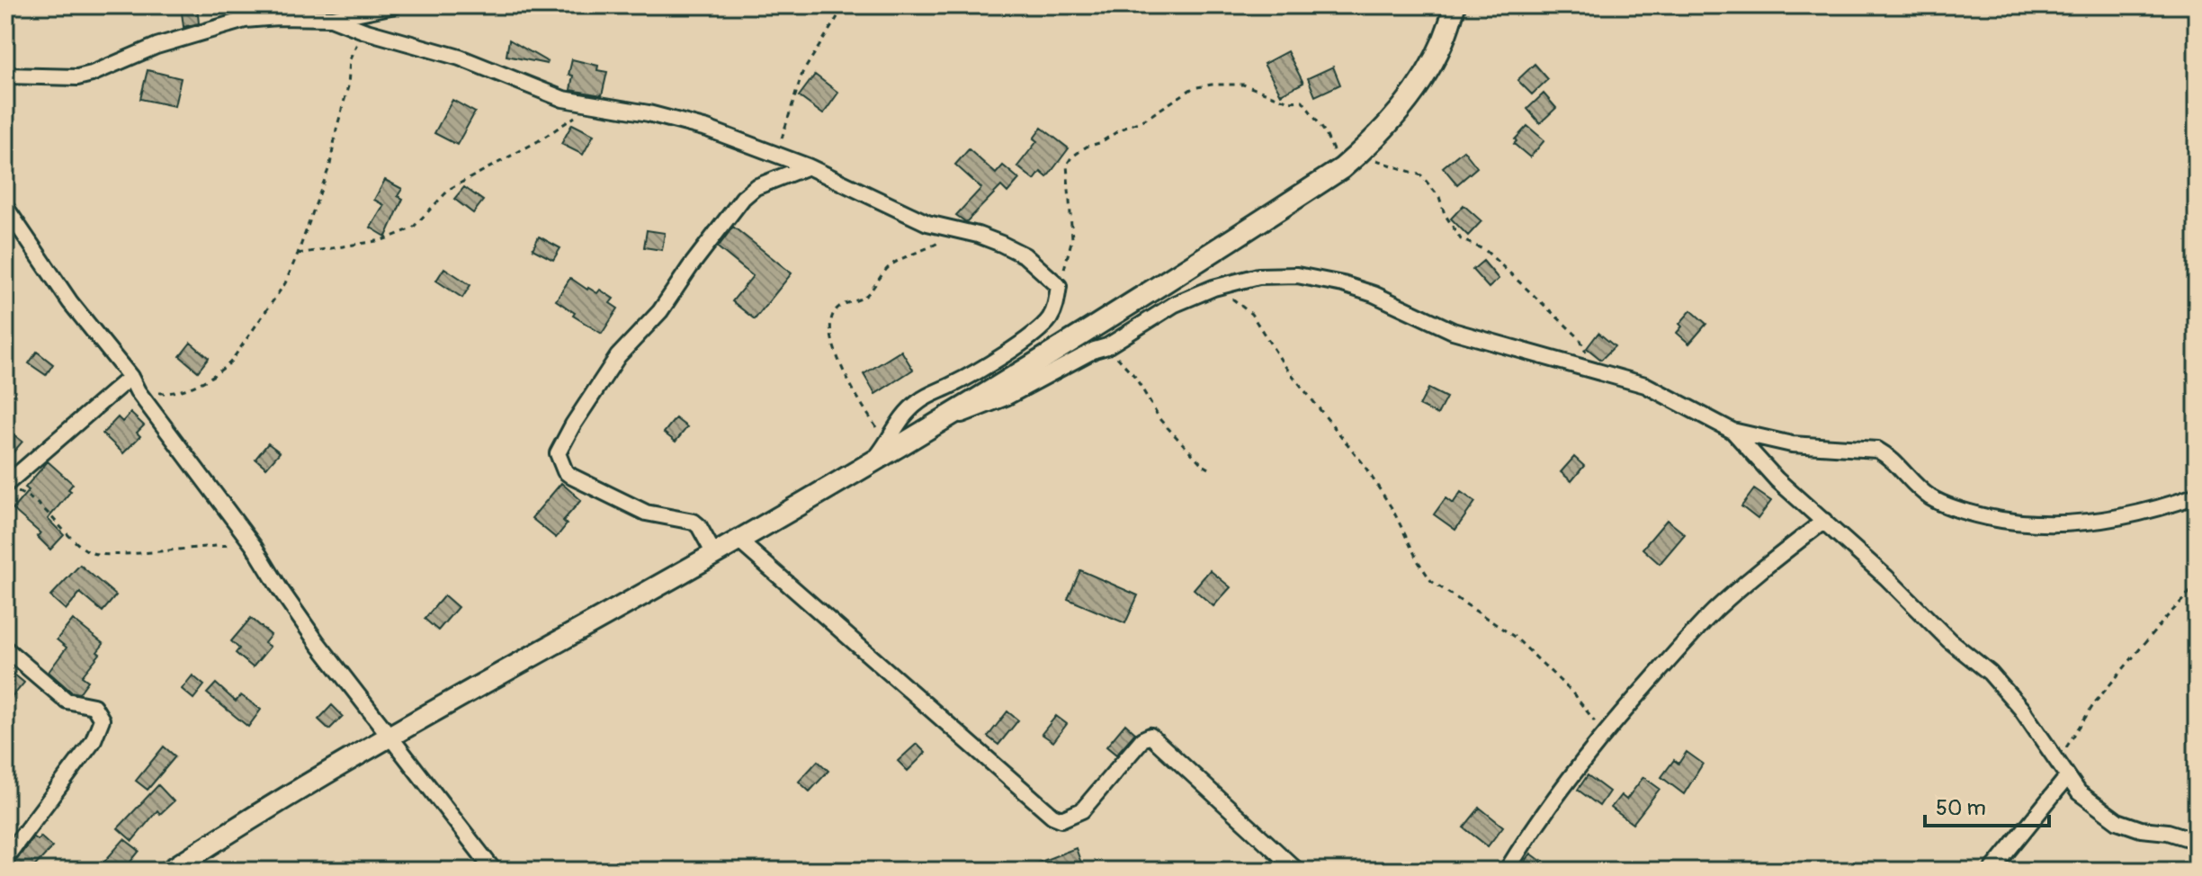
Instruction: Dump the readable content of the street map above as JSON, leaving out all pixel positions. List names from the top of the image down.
{
  "scale_bar": "50 m"
}
